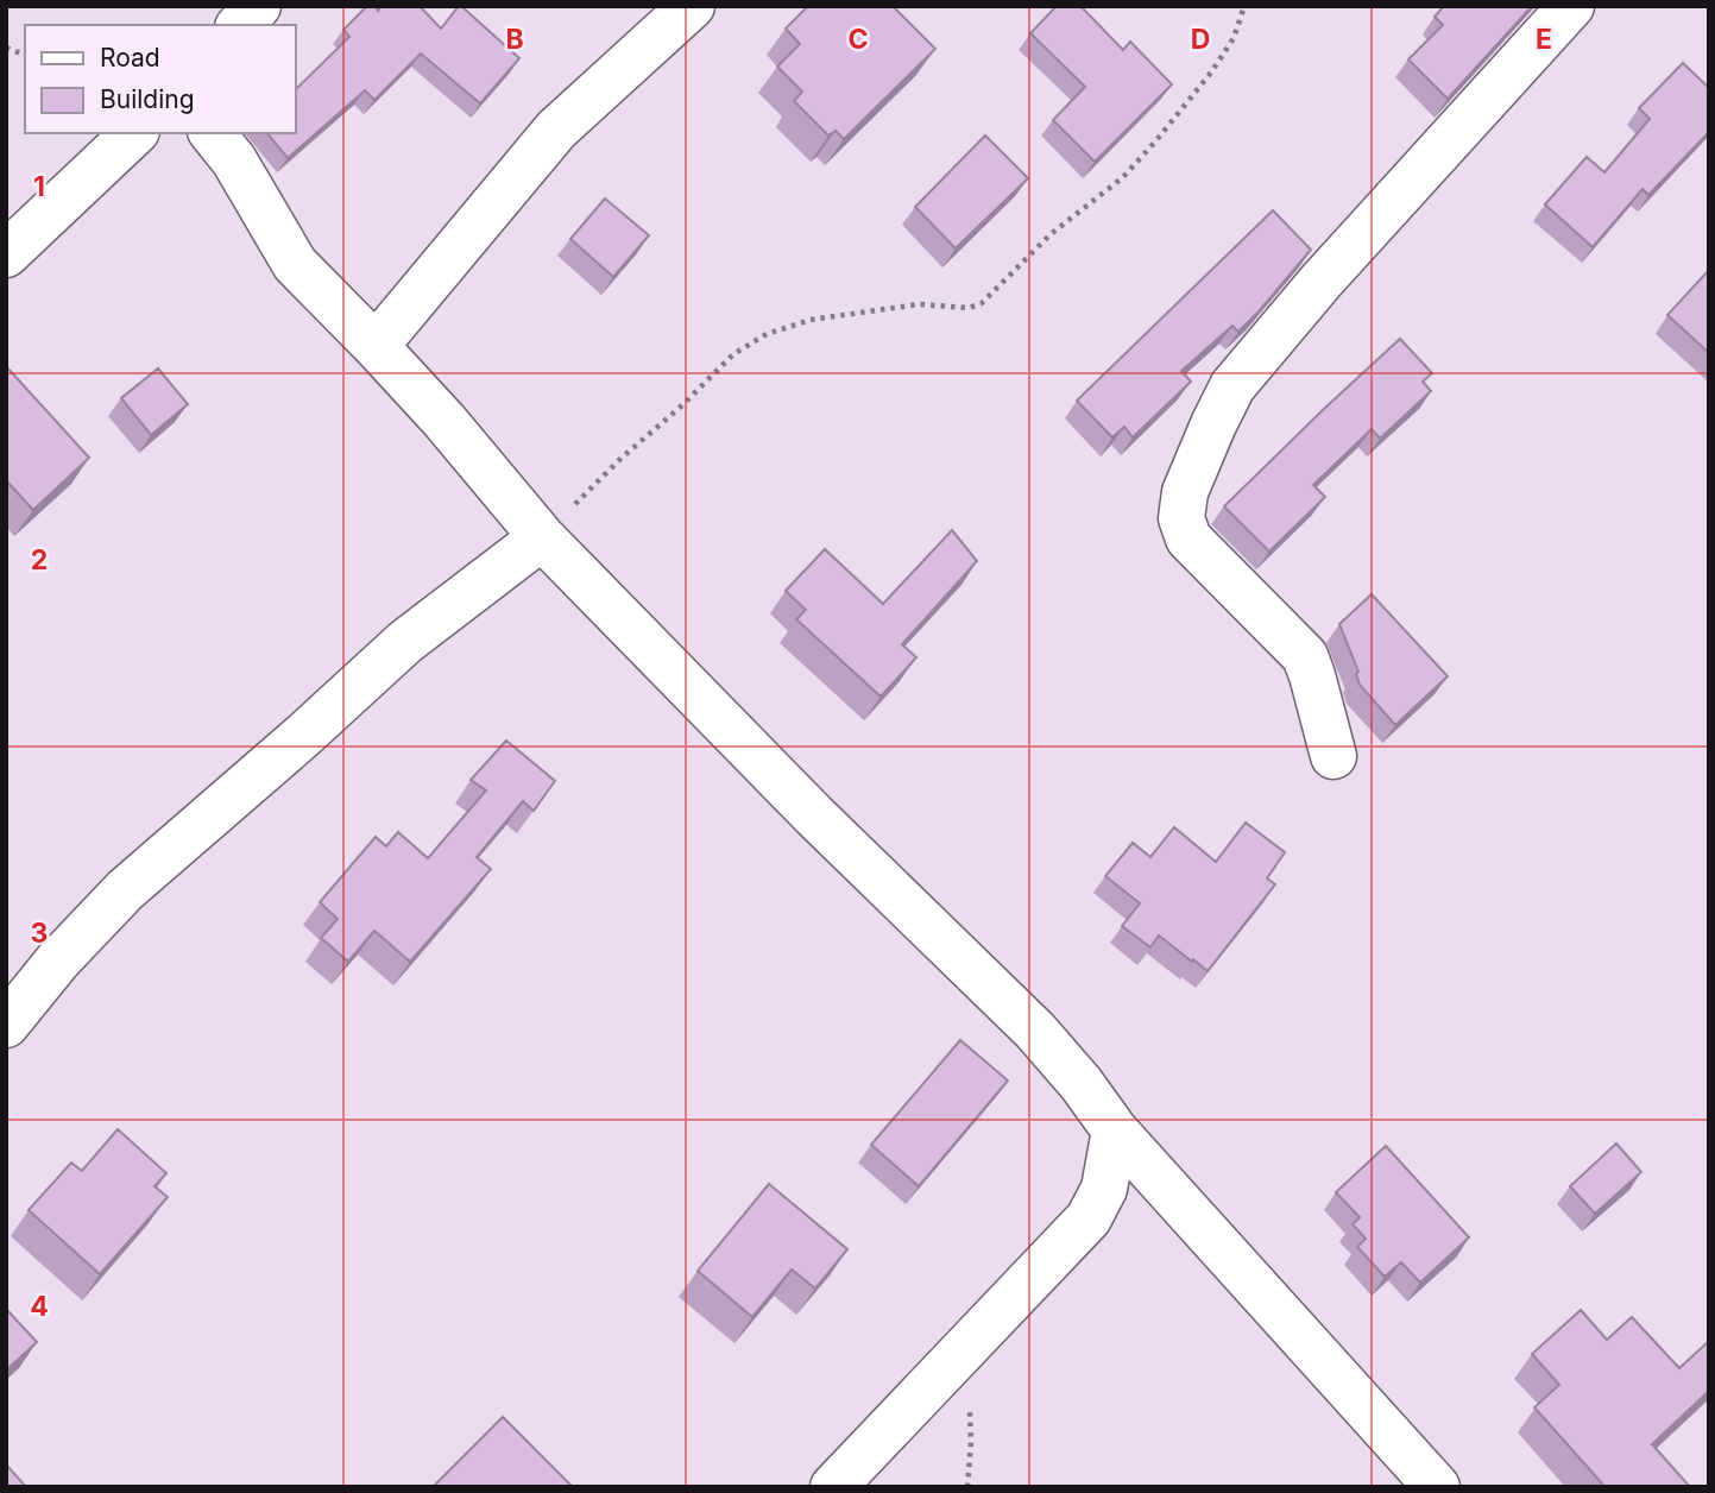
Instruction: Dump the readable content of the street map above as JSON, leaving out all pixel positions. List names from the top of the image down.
{
  "legend": ["Road", "Building"],
  "grid": {
    "columns": [
      "B",
      "C",
      "D",
      "E"
    ],
    "rows": [
      "1",
      "2",
      "3",
      "4"
    ]
  }
}
